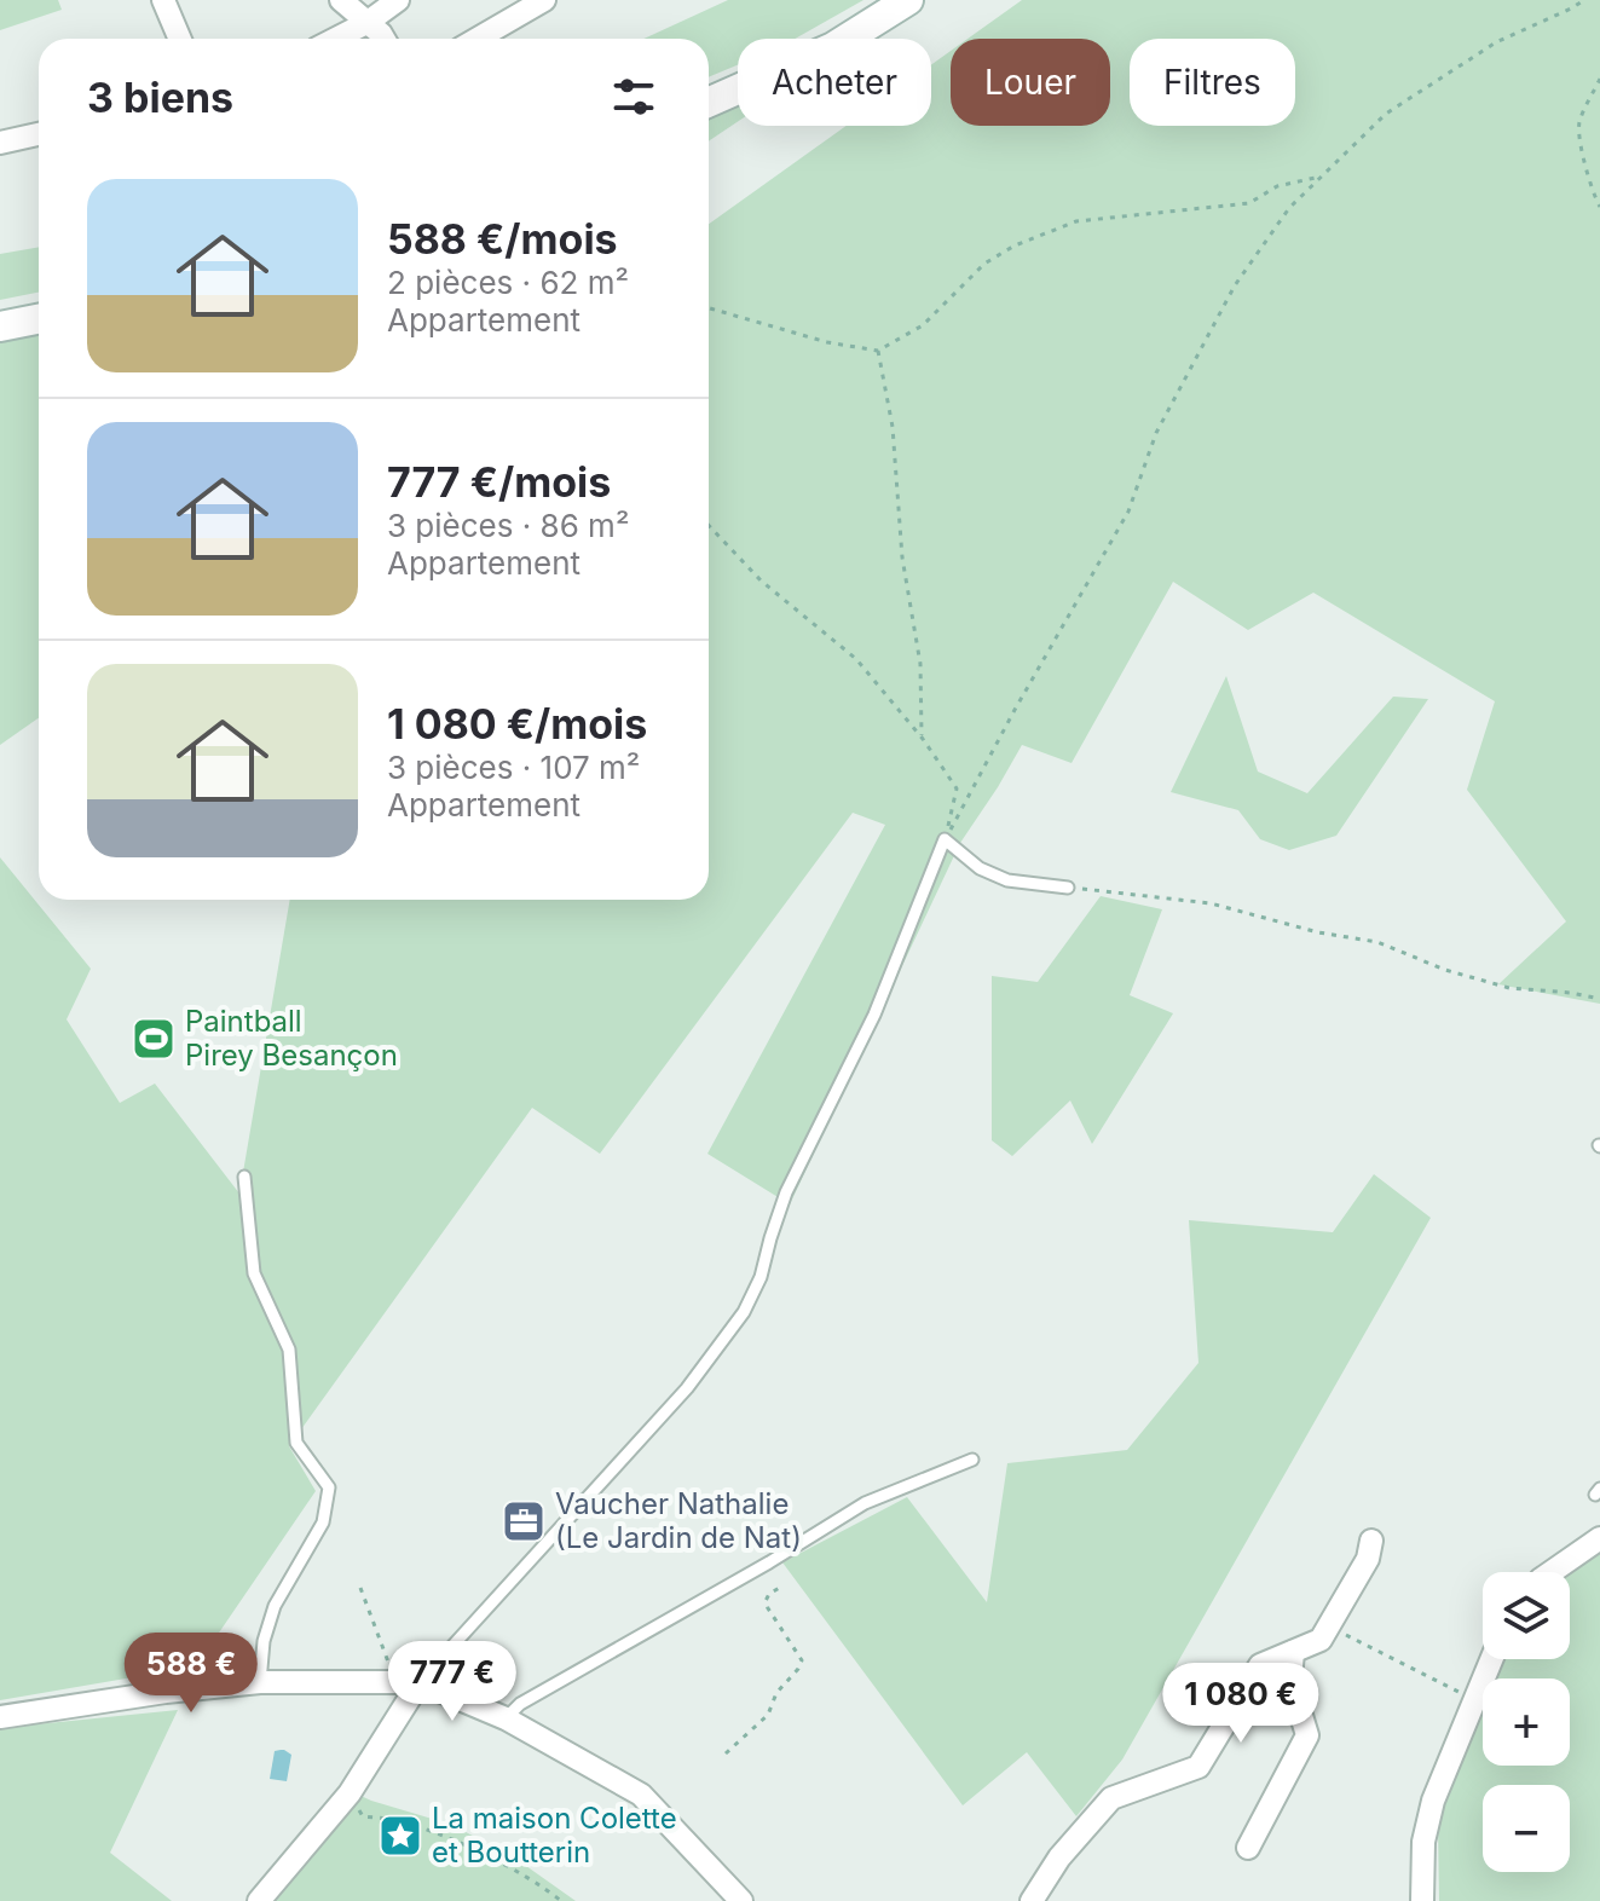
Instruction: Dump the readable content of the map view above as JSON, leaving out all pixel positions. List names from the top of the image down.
{
  "places": {
    "sports": ["Paintball Pirey Besançon"],
    "office": ["Vaucher Nathalie (Le Jardin de Nat)"],
    "place": ["La maison Colette et Boutterin"]
  },
  "page": {
    "chip": ["Acheter", "Louer", "Filtres"],
    "heading": "3 biens",
    "list": [
      {
        "name": "588 €/mois",
        "note": "2 pièces · 62 m² · Appartement"
      },
      {
        "name": "777 €/mois",
        "note": "3 pièces · 86 m² · Appartement"
      },
      {
        "name": "1 080 €/mois",
        "note": "3 pièces · 107 m² · Appartement"
      }
    ],
    "map_buttons": ["+", "−"],
    "price": ["588 €", "777 €", "1 080 €"]
  }
}
